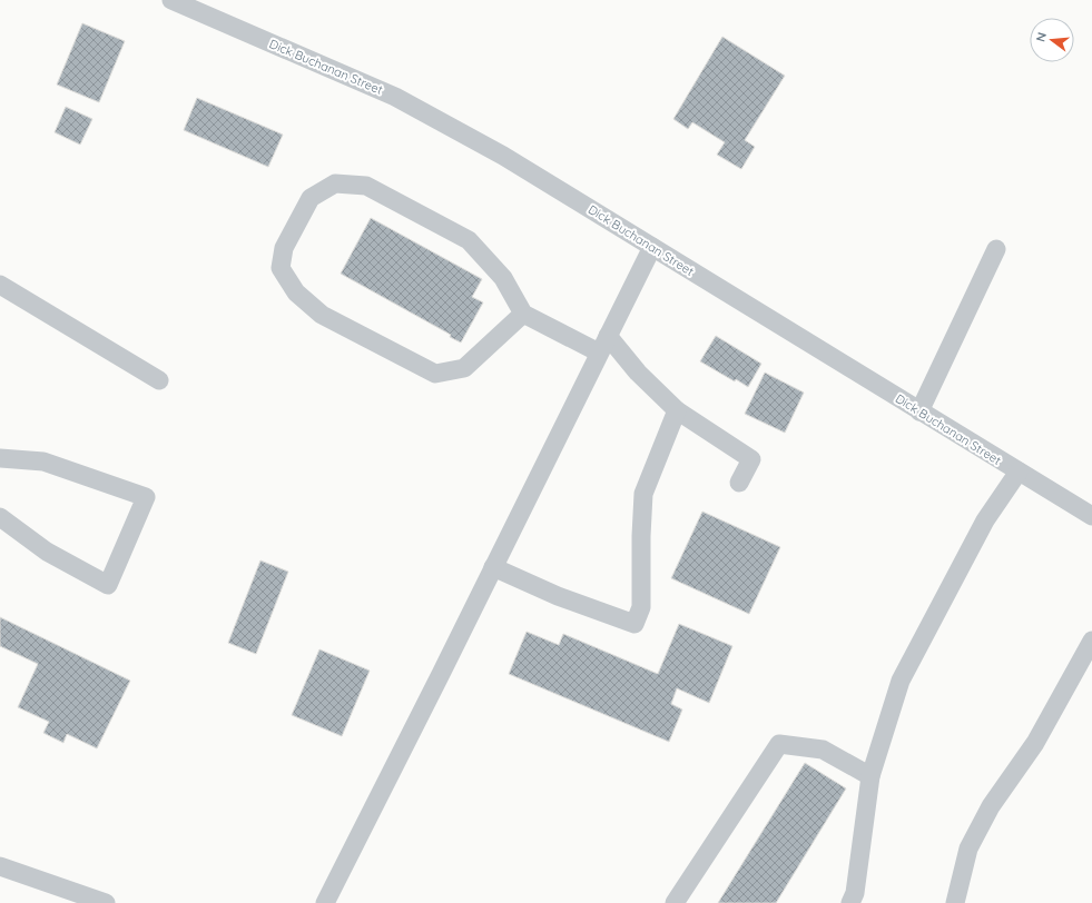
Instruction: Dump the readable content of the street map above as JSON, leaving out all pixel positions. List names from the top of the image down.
{
  "streets": {
    "street": ["Dick Buchanan Street"]
  },
  "north": "left"
}
